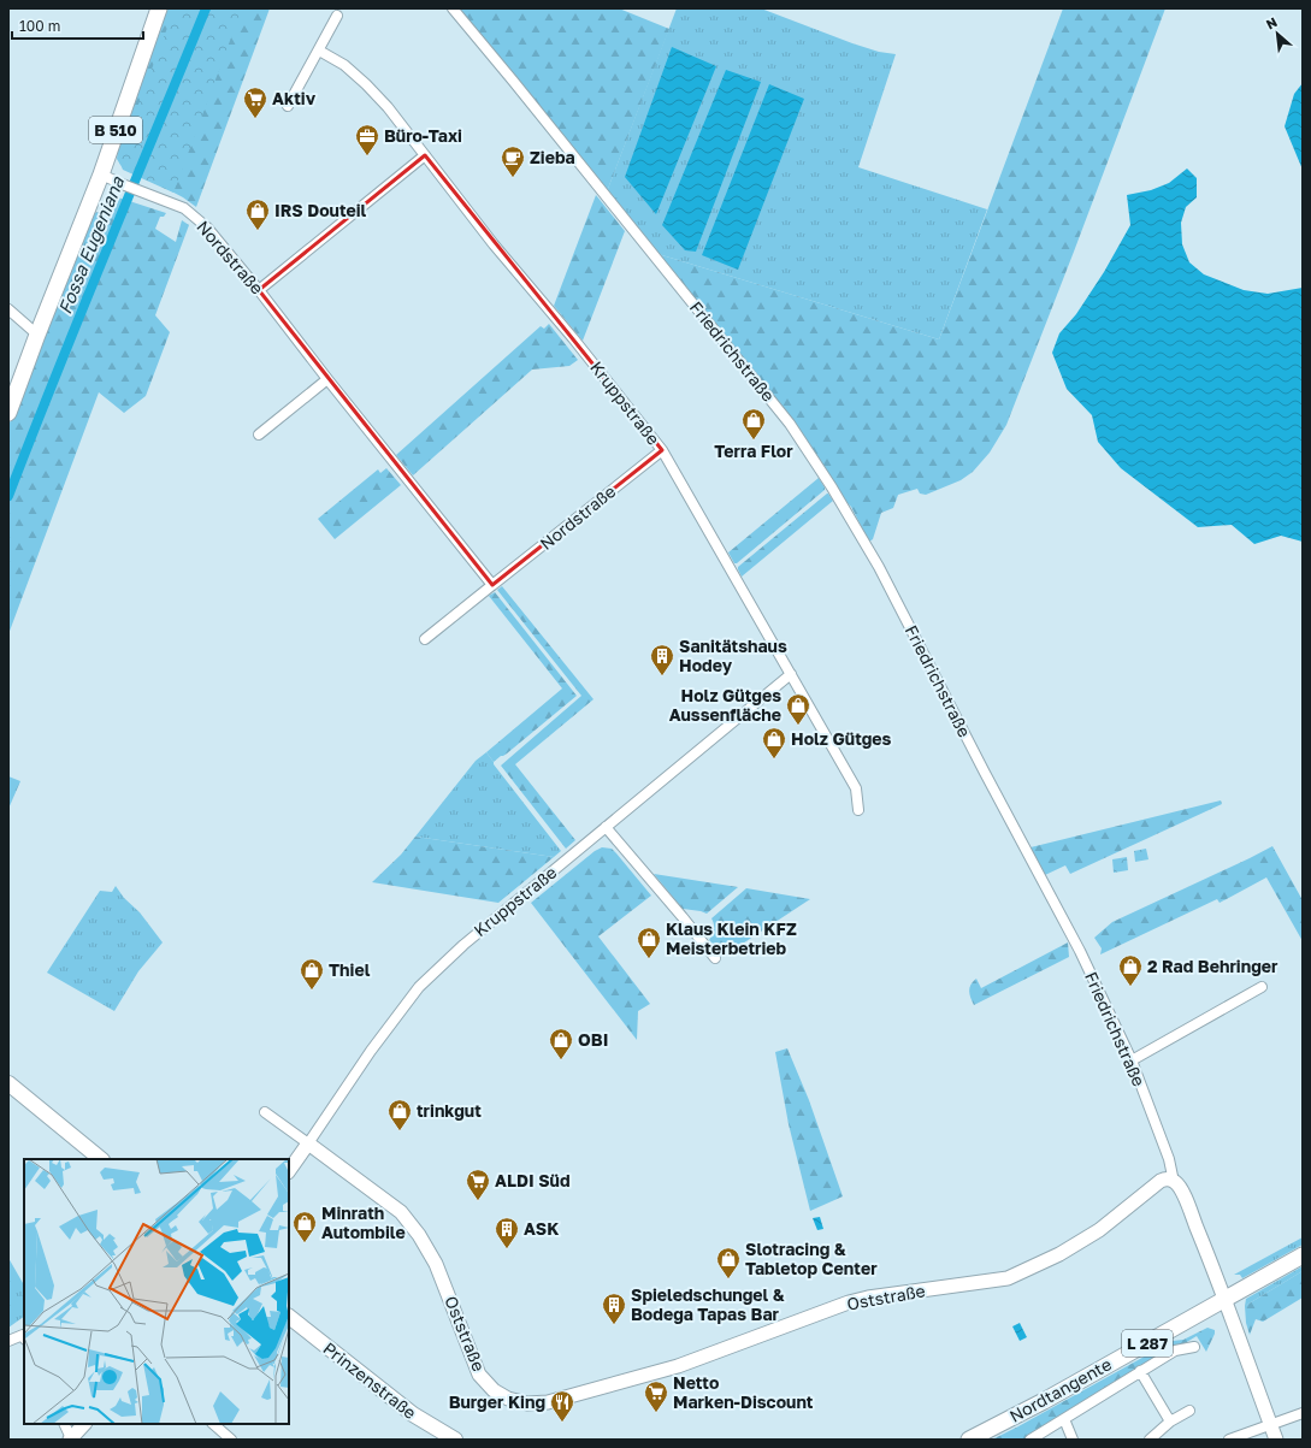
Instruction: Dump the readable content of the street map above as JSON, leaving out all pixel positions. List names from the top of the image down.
{
  "streets": {
    "main road": [
      "B 510",
      "L 287",
      "Prinzenstraße",
      "Nordtangente"
    ],
    "street": [
      "Nordstraße",
      "Friedrichstraße",
      "Kruppstraße",
      "Oststraße"
    ]
  },
  "crossings": [
    ["B 510", "Nordstraße"],
    ["Nordstraße", "Kruppstraße"],
    ["Friedrichstraße", "Oststraße"],
    ["Friedrichstraße", "Nordtangente"],
    ["Kruppstraße", "Oststraße"]
  ],
  "water": ["Fossa Eugeniana"],
  "places": {
    "supermarket": ["Aktiv", "ALDI Süd", "Netto Marken-Discount"],
    "office": ["Büro-Taxi"],
    "cafe": ["Zieba"],
    "shop": [
      "IRS Douteil",
      "Terra Flor",
      "Holz Gütges Aussenfläche",
      "Holz Gütges",
      "Klaus Klein KFZ Meisterbetrieb",
      "2 Rad Behringer",
      "Thiel",
      "OBI",
      "trinkgut",
      "Minrath Autombile",
      "Slotracing & Tabletop Center"
    ],
    "building": ["Sanitätshaus Hodey", "ASK", "Spieledschungel & Bodega Tapas Bar"],
    "restaurant": ["Burger King"]
  },
  "scale_bar": "100 m",
  "north": "top left"
}
